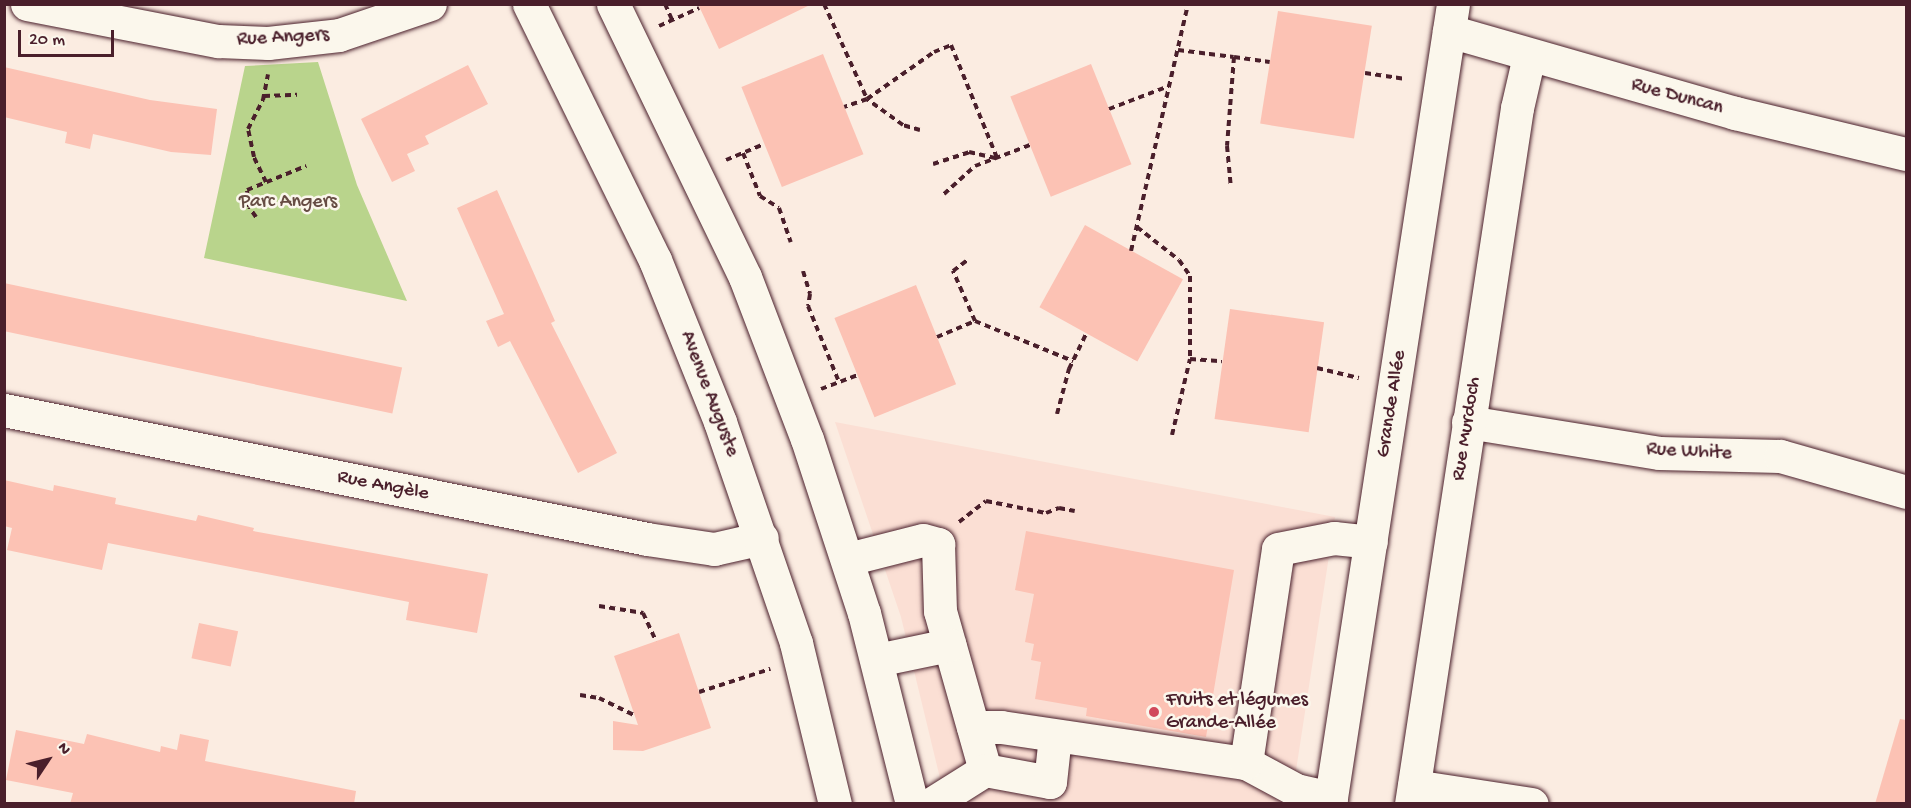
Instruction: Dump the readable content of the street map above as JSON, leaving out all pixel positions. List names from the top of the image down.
{
  "streets": {
    "street": [
      "Rue Angers",
      "Rue Duncan",
      "Avenue Auguste",
      "Grande Allée",
      "Rue Murdoch",
      "Rue White",
      "Rue Angèle"
    ]
  },
  "crossings": [
    ["Rue Duncan", "Grande Allée"],
    ["Rue Duncan", "Rue Murdoch"],
    ["Avenue Auguste", "Rue Angèle"],
    ["Rue Murdoch", "Rue White"]
  ],
  "parks": ["Parc Angers"],
  "places": ["Fruits et légumes Grande-Allée"],
  "scale_bar": "20 m",
  "north": "top right"
}
